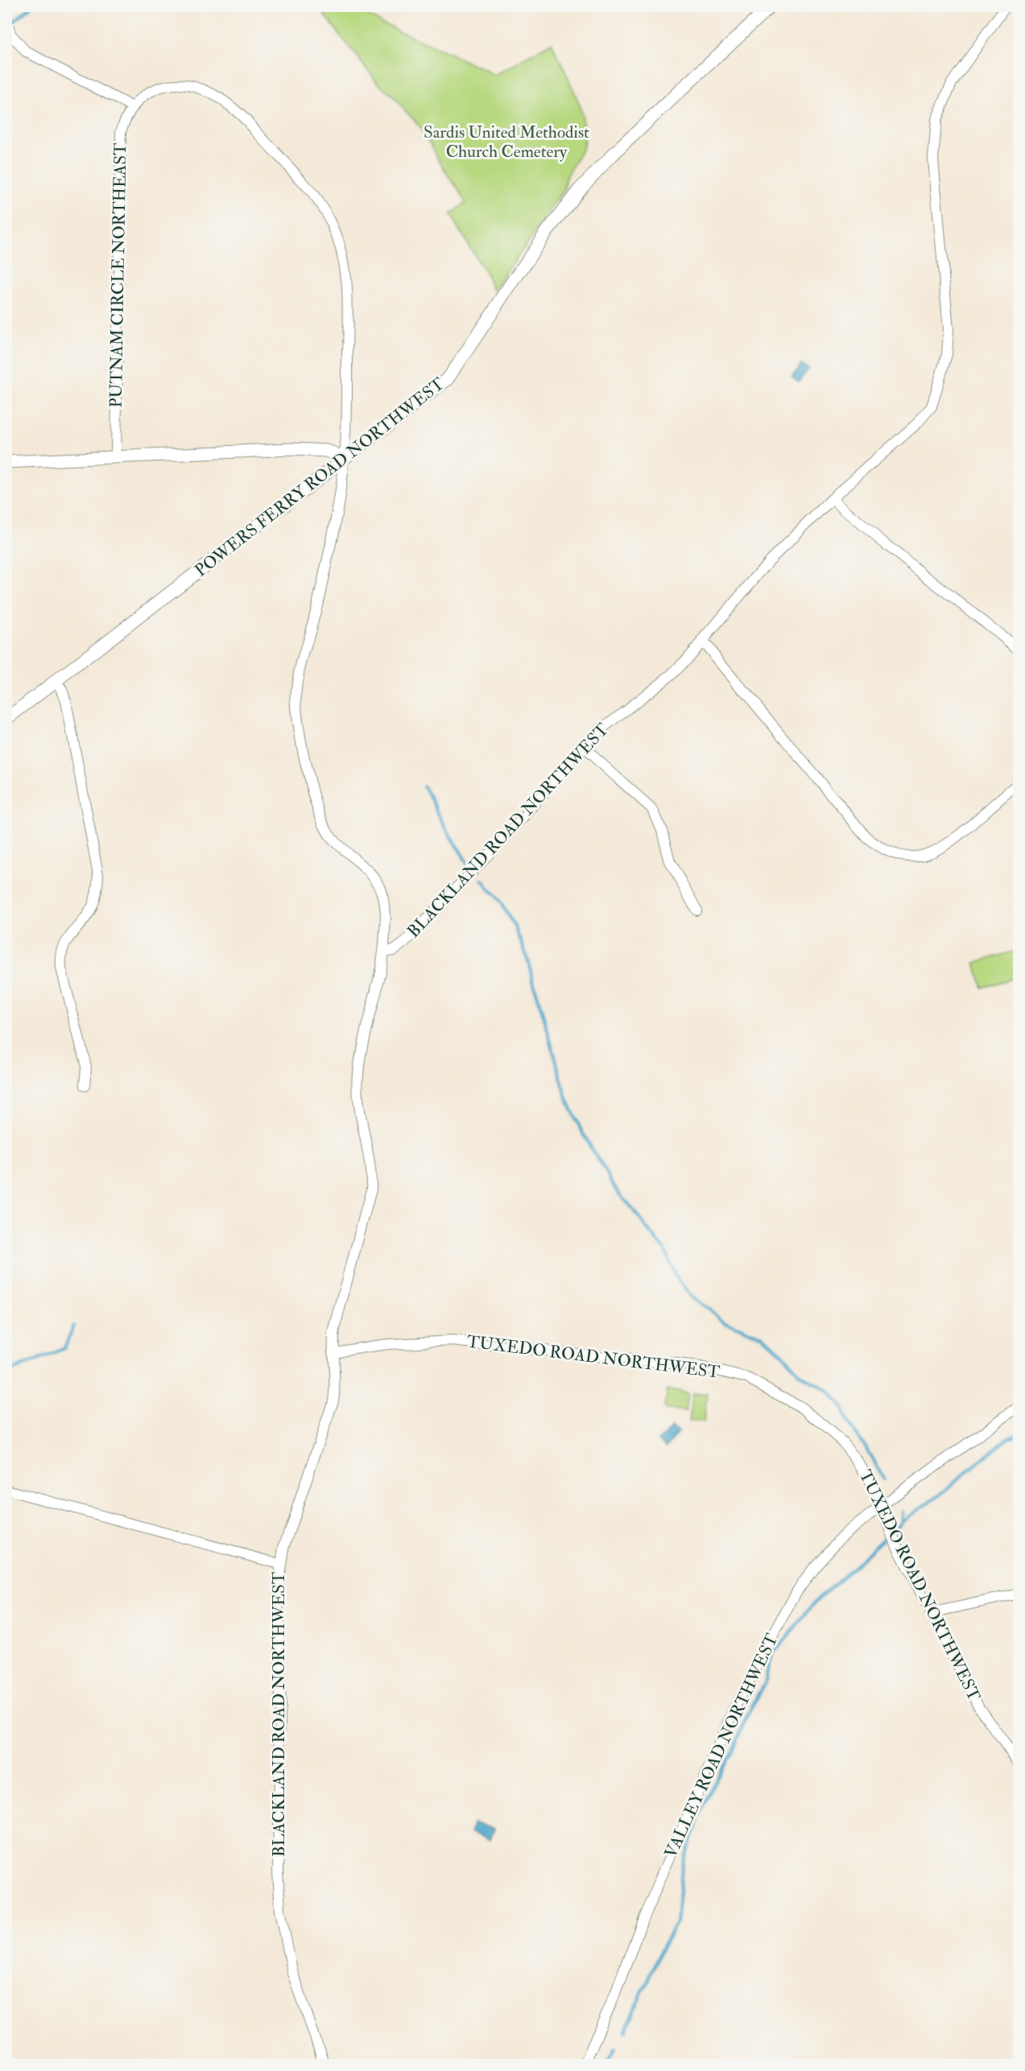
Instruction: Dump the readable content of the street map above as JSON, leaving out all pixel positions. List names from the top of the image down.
{
  "streets": {
    "street": [
      "PUTNAM CIRCLE NORTHEAST",
      "POWERS FERRY ROAD NORTHWEST",
      "BLACKLAND ROAD NORTHWEST",
      "TUXEDO ROAD NORTHWEST",
      "VALLEY ROAD NORTHWEST"
    ]
  },
  "crossings": [
    ["PUTNAM CIRCLE NORTHEAST", "POWERS FERRY ROAD NORTHWEST"],
    ["PUTNAM CIRCLE NORTHEAST", "BLACKLAND ROAD NORTHWEST"],
    ["BLACKLAND ROAD NORTHWEST", "TUXEDO ROAD NORTHWEST"],
    ["TUXEDO ROAD NORTHWEST", "VALLEY ROAD NORTHWEST"]
  ],
  "parks": ["Sardis United Methodist Church Cemetery"]
}
